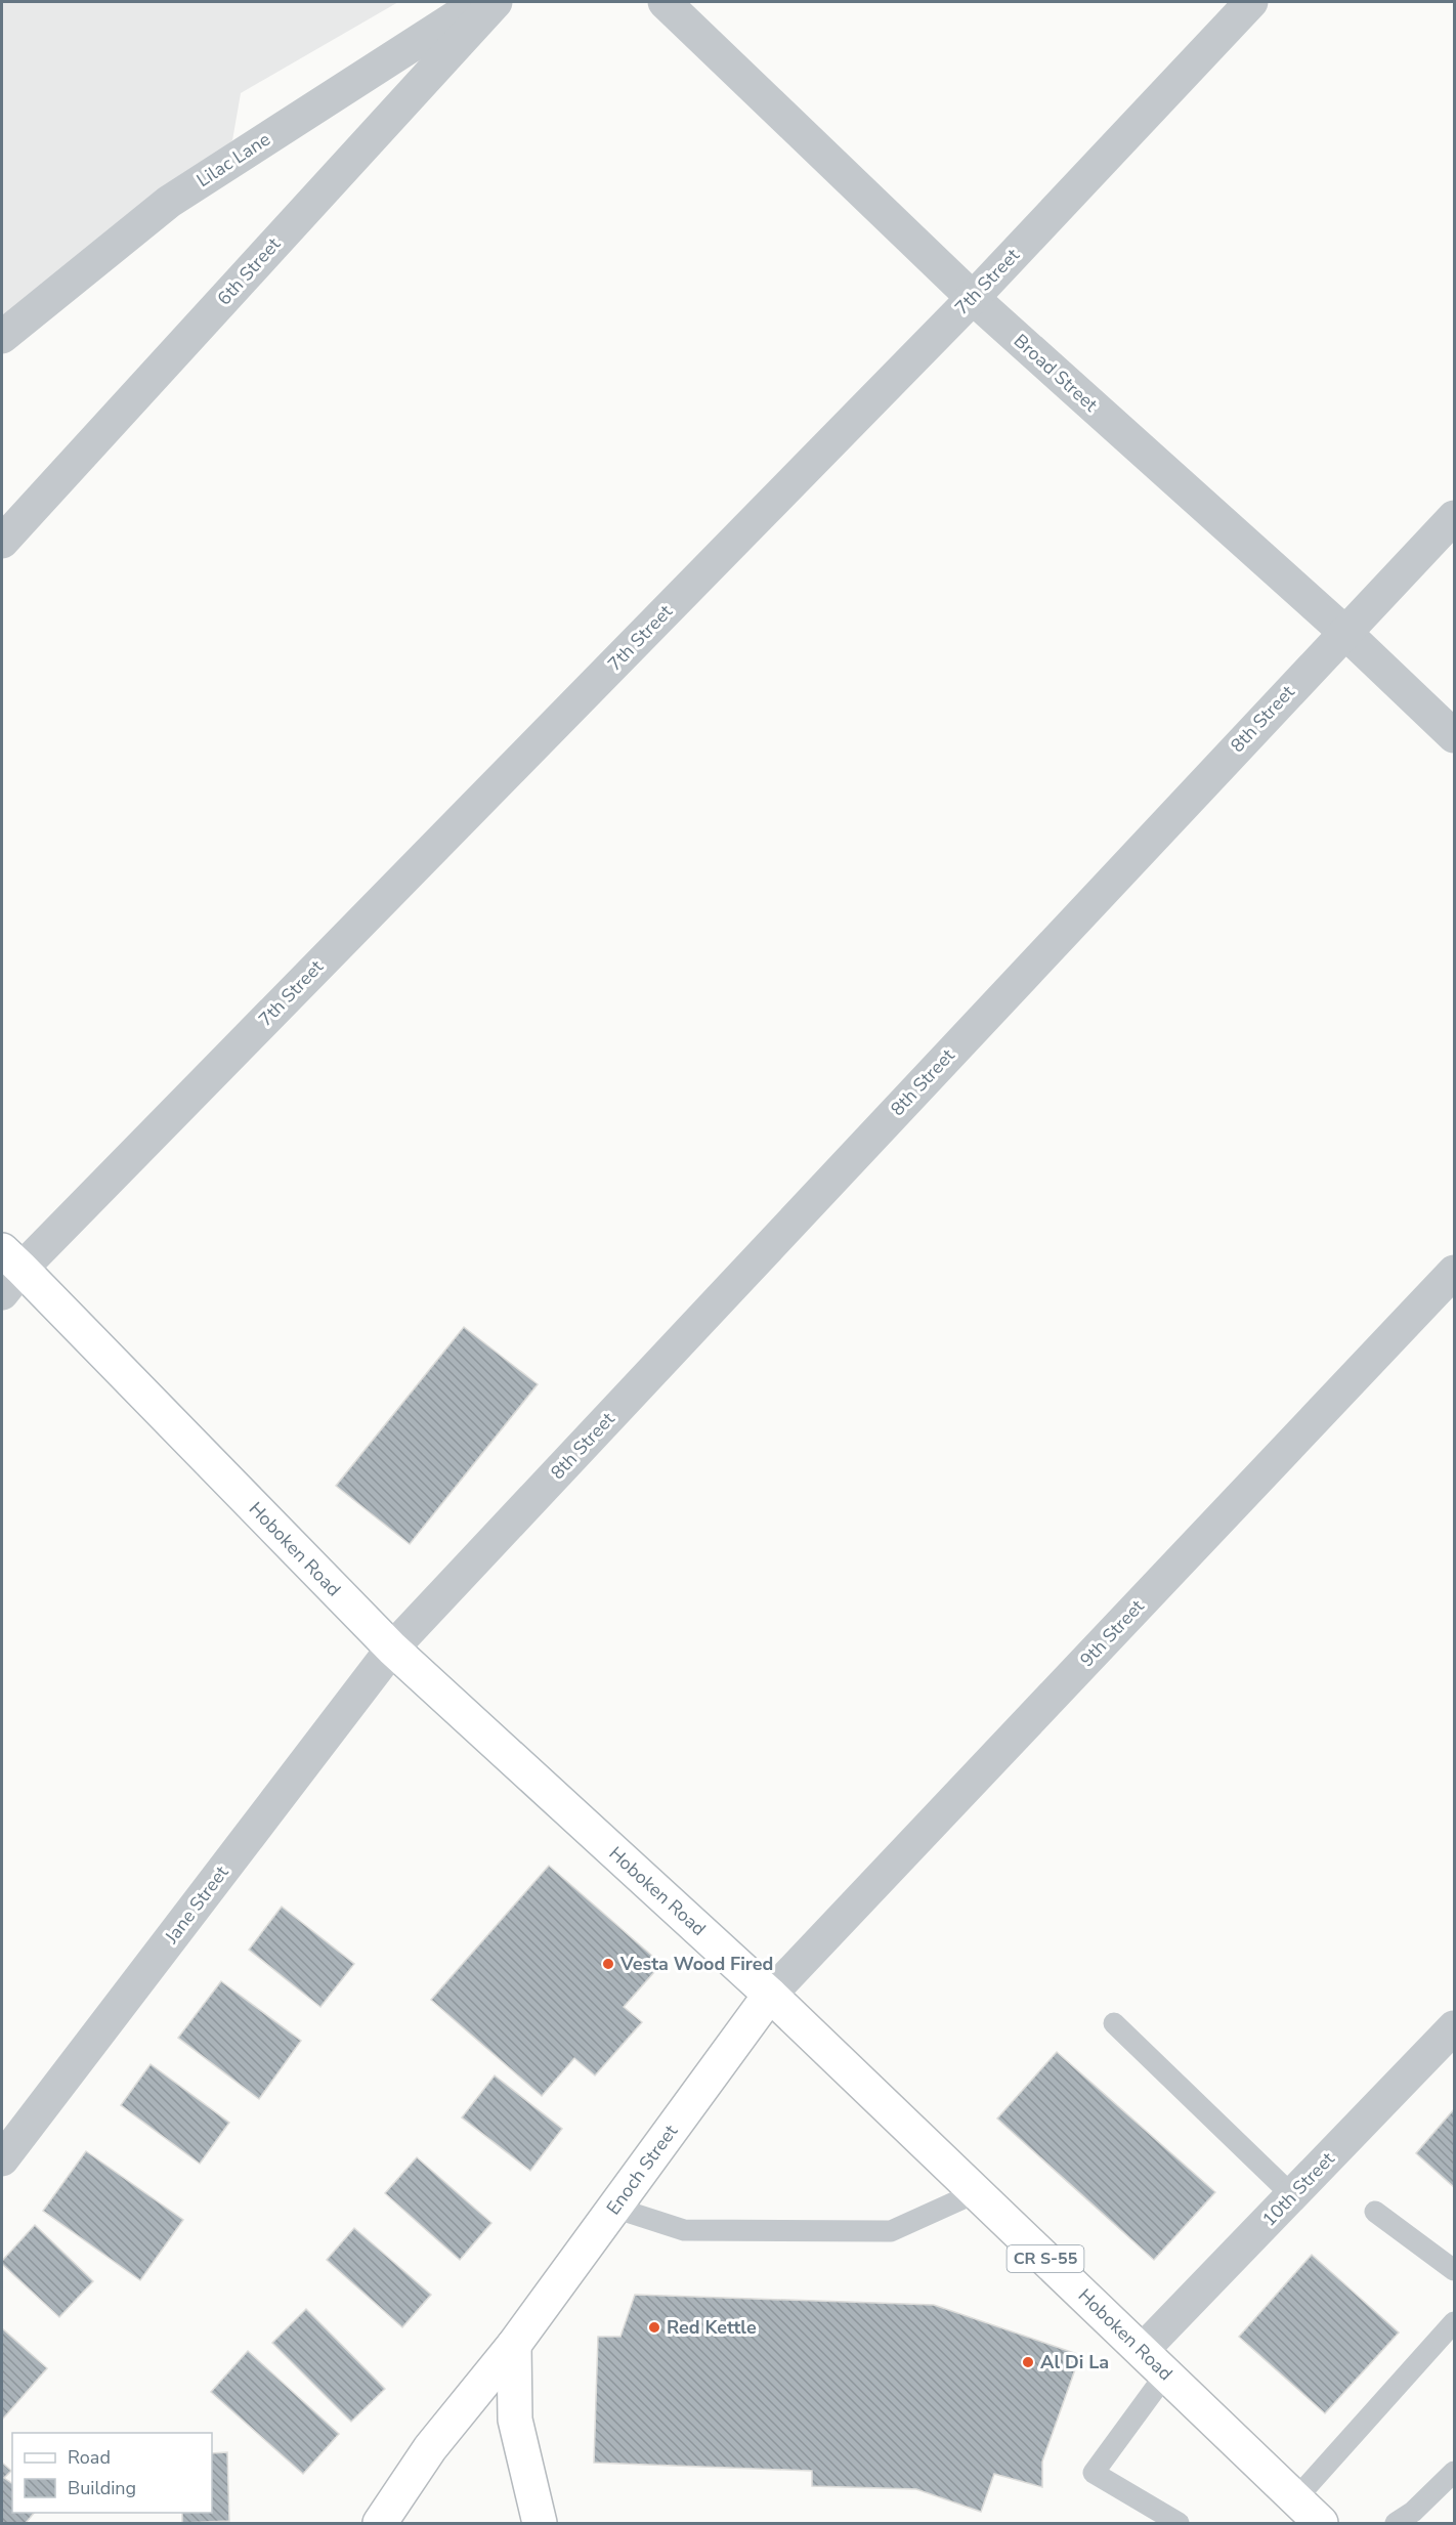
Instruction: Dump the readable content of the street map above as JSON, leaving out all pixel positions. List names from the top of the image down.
{
  "streets": {
    "main road": ["Hoboken Road", "Enoch Street", "CR S-55"],
    "street": [
      "Lilac Lane",
      "6th Street",
      "7th Street",
      "Broad Street",
      "8th Street",
      "9th Street",
      "Jane Street",
      "10th Street"
    ]
  },
  "crossings": [
    ["7th Street", "Broad Street"],
    ["7th Street", "Hoboken Road"],
    ["Broad Street", "8th Street"],
    ["8th Street", "Hoboken Road"],
    ["8th Street", "Jane Street"],
    ["Hoboken Road", "9th Street"],
    ["Hoboken Road", "Jane Street"],
    ["Hoboken Road", "Enoch Street"],
    ["Hoboken Road", "10th Street"],
    ["9th Street", "Enoch Street"]
  ],
  "places": ["Vesta Wood Fired", "Red Kettle", "Al Di La"],
  "legend": ["Road", "Building"]
}
